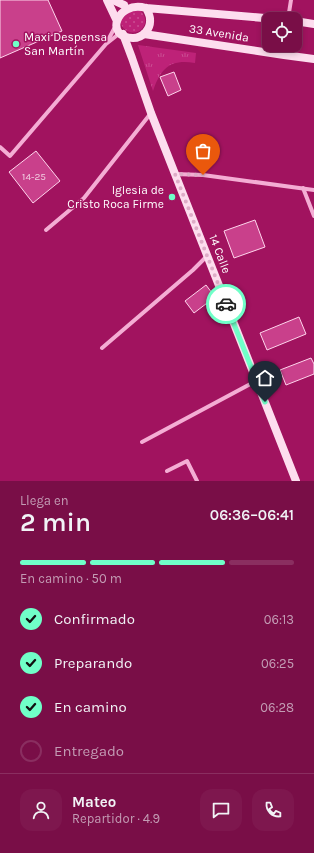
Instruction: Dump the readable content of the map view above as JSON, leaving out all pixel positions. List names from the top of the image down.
{
  "streets": {
    "street": ["33 Avenida", "14 Calle"]
  },
  "crossings": [
    ["33 Avenida", "14 Calle"]
  ],
  "places": ["Maxi Despensa San Martín", "Iglesia de Cristo Roca Firme"],
  "house_numbers": ["14-25"],
  "page": {
    "heading": ["2 min", "Llega en", "06:36–06:41"],
    "panel": ["Mateo", "Repartidor · 4.9"],
    "bar": "En camino · 50 m",
    "list": [
      ["Confirmado", "06:13"],
      ["Preparando", "06:25"],
      ["En camino", "06:28"],
      "Entregado"
    ]
  }
}
